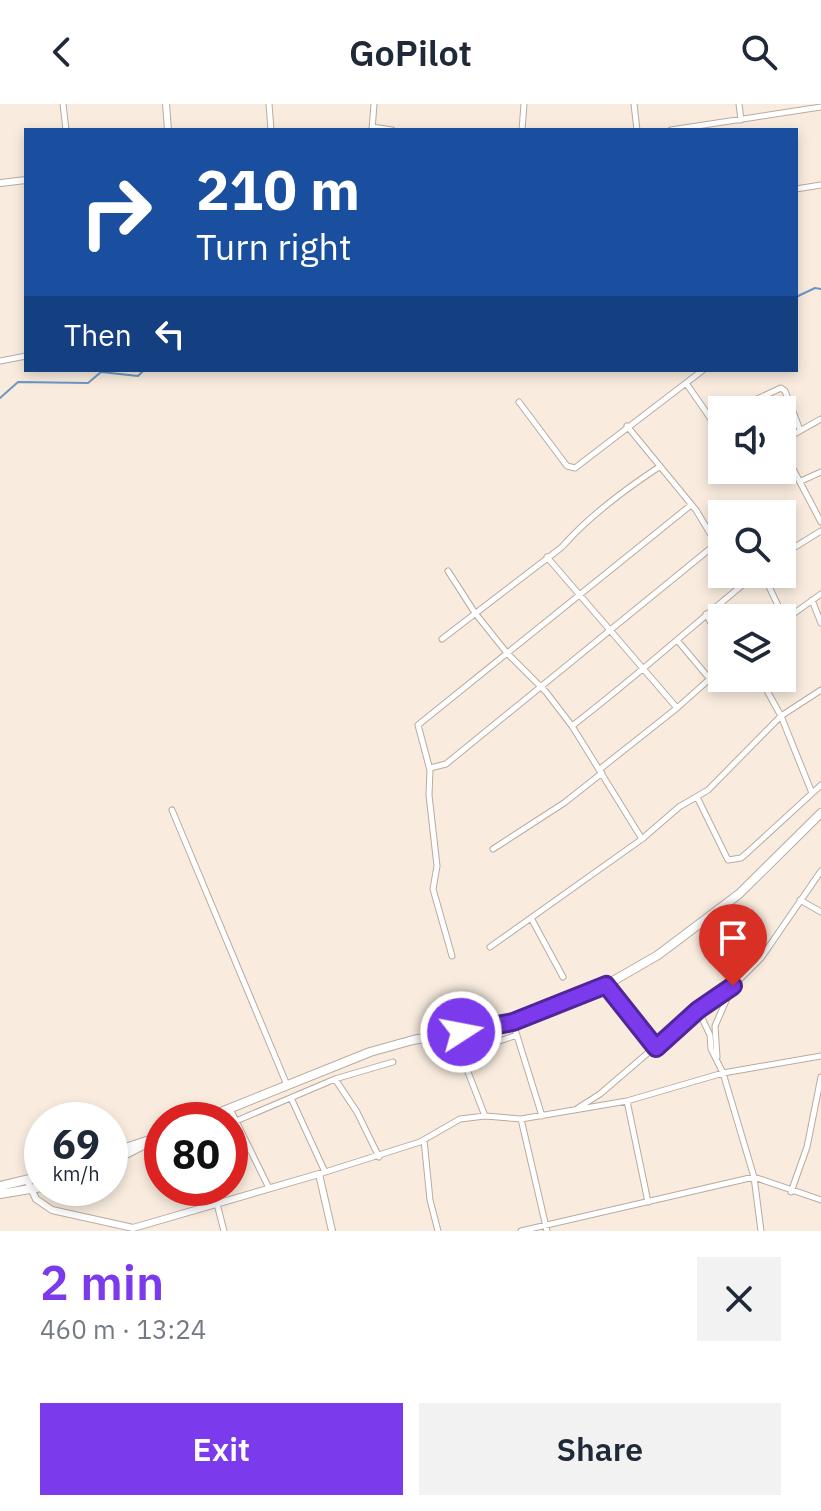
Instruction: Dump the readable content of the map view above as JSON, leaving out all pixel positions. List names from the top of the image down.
{
  "page": {
    "header": "GoPilot",
    "turn": ["210 m", "Turn right"],
    "then": "Then",
    "speed": "69 km/h",
    "limit": "80",
    "heading": ["2 min", "460 m · 13:24"],
    "buttons": ["Exit", "Share"]
  }
}
